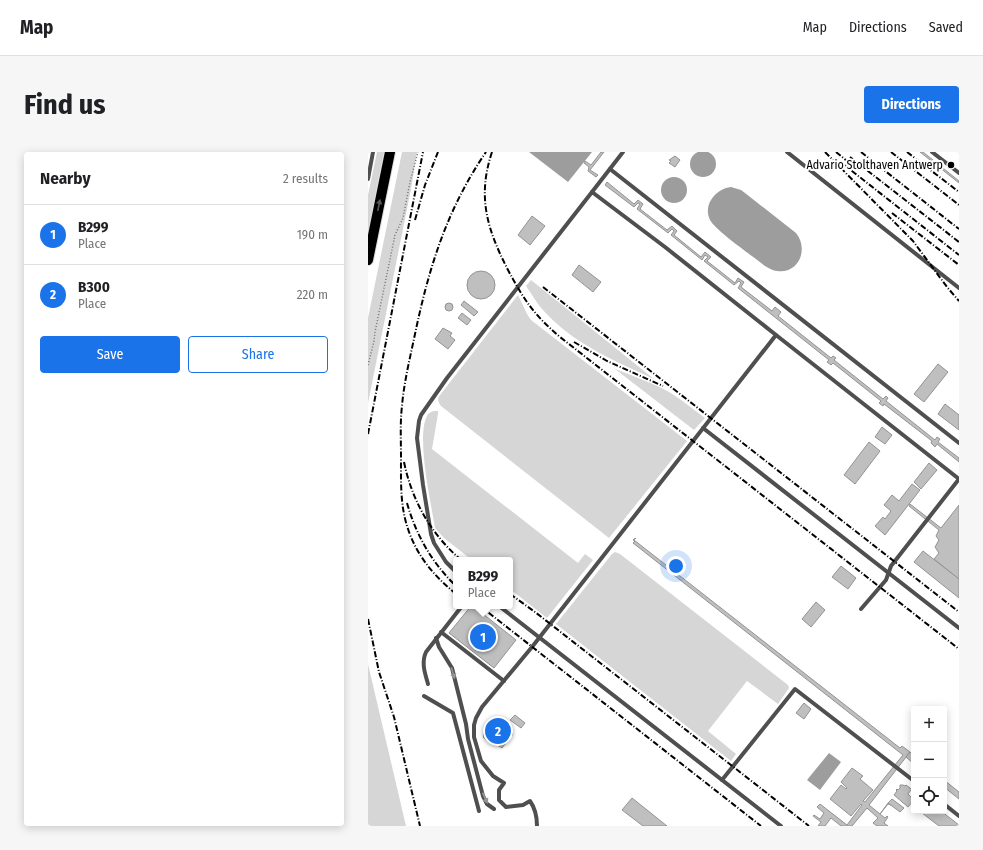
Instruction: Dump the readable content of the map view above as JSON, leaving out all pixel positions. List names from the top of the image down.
{
  "places": ["Advario Stolthaven Antwerp"],
  "page": {
    "header": "Map",
    "nav": ["Map", "Directions", "Saved"],
    "buttons": [
      "Directions",
      ["Save", "Share"]
    ],
    "title": "Find us",
    "heading": ["Nearby", "2 results"],
    "list": [
      {
        "mark": "1",
        "name": "B299",
        "note": "Place",
        "value": "190 m"
      },
      {
        "mark": "2",
        "name": "B300",
        "note": "Place",
        "value": "220 m"
      }
    ],
    "popup": ["B299", "Place"],
    "pins": ["1", "2"],
    "map_buttons": ["+", "−"]
  }
}
